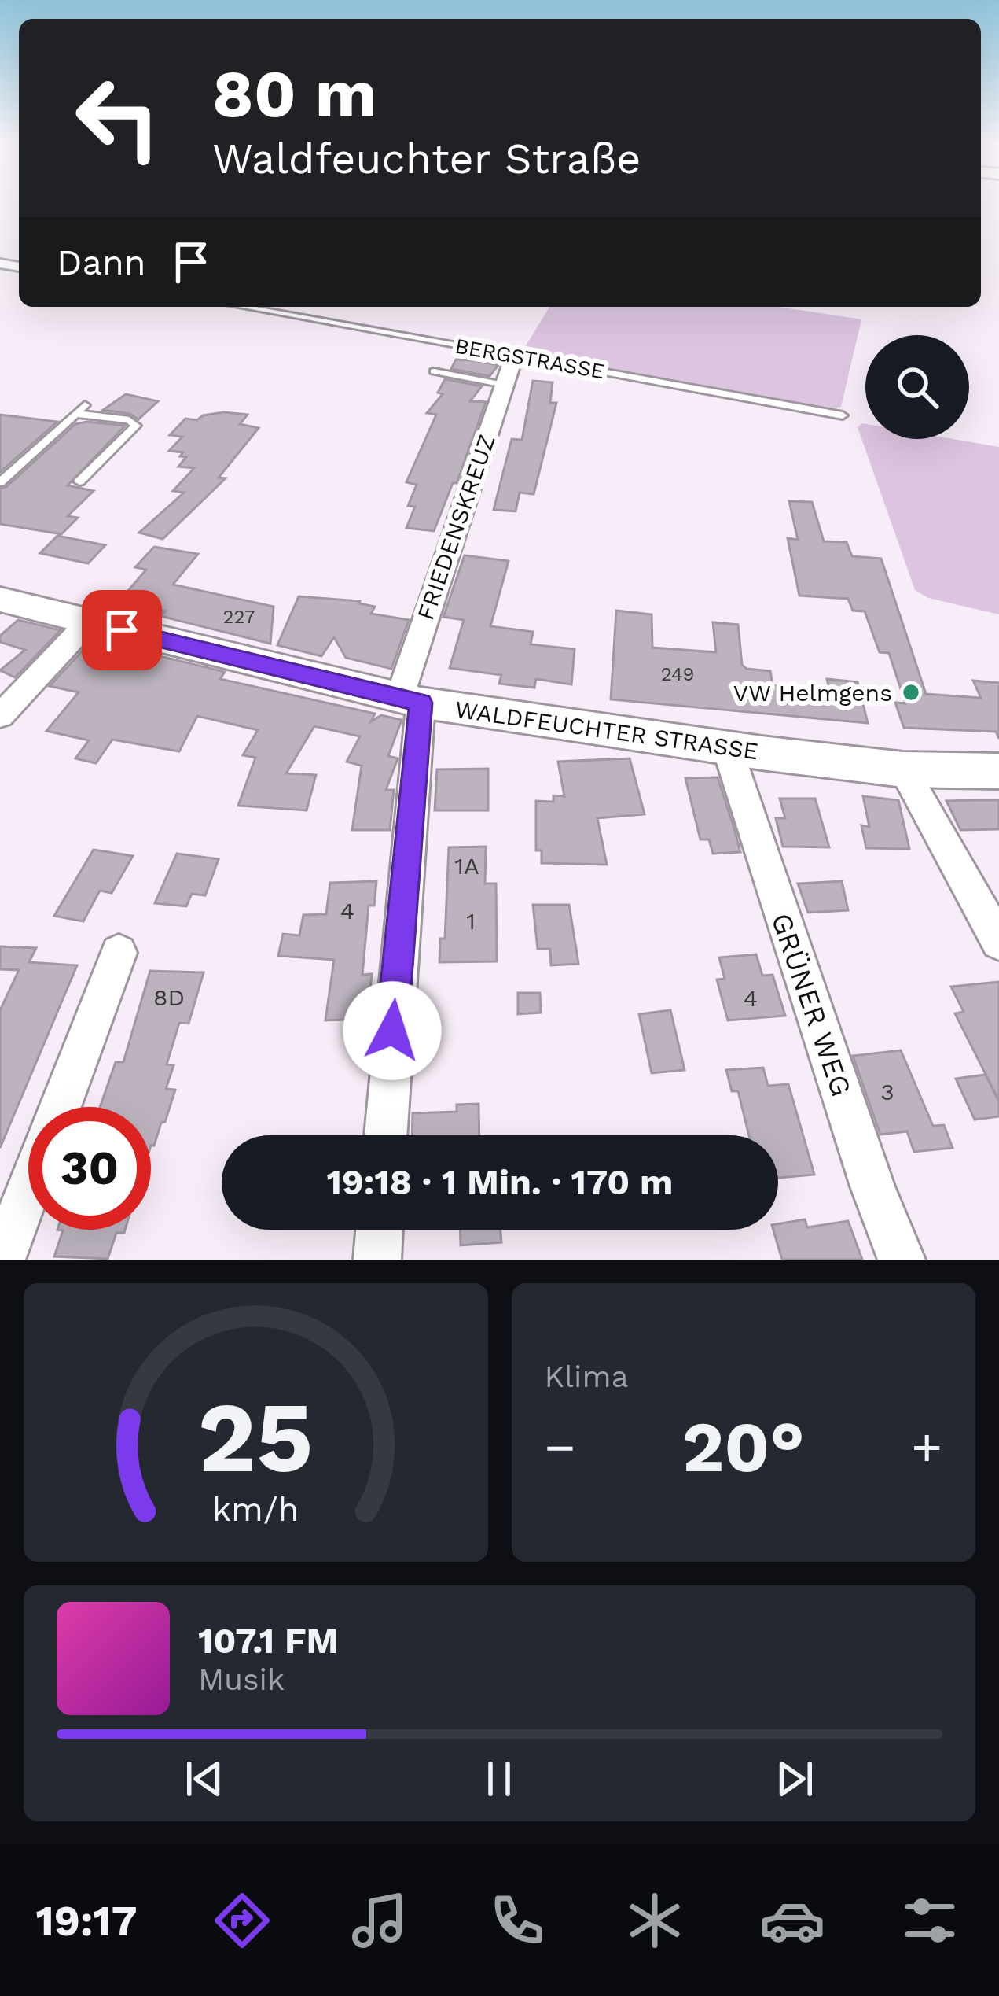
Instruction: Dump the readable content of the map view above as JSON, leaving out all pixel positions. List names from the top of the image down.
{
  "streets": {
    "street": ["FRIEDENSKREUZ", "WALDFEUCHTER STRASSE", "GRÜNER WEG"],
    "lane": ["BERGSTRASSE"]
  },
  "crossings": [
    ["BERGSTRASSE", "FRIEDENSKREUZ"],
    ["FRIEDENSKREUZ", "WALDFEUCHTER STRASSE"],
    ["WALDFEUCHTER STRASSE", "GRÜNER WEG"]
  ],
  "places": ["VW Helmgens"],
  "house_numbers": [
    "227",
    "249",
    "1A",
    "4",
    "1",
    "8D",
    "4",
    "3"
  ],
  "page": {
    "turn": ["80 m", "Waldfeuchter Straße"],
    "then": "Dann",
    "limit": "30",
    "trip": "19:18 · 1 Min. · 170 m",
    "tile": "Klima",
    "heat": ["−", "20°", "+"],
    "song": ["107.1 FM", "Musik"],
    "tabs": "19:17",
    "gauge": ["25", "km/h"]
  }
}
